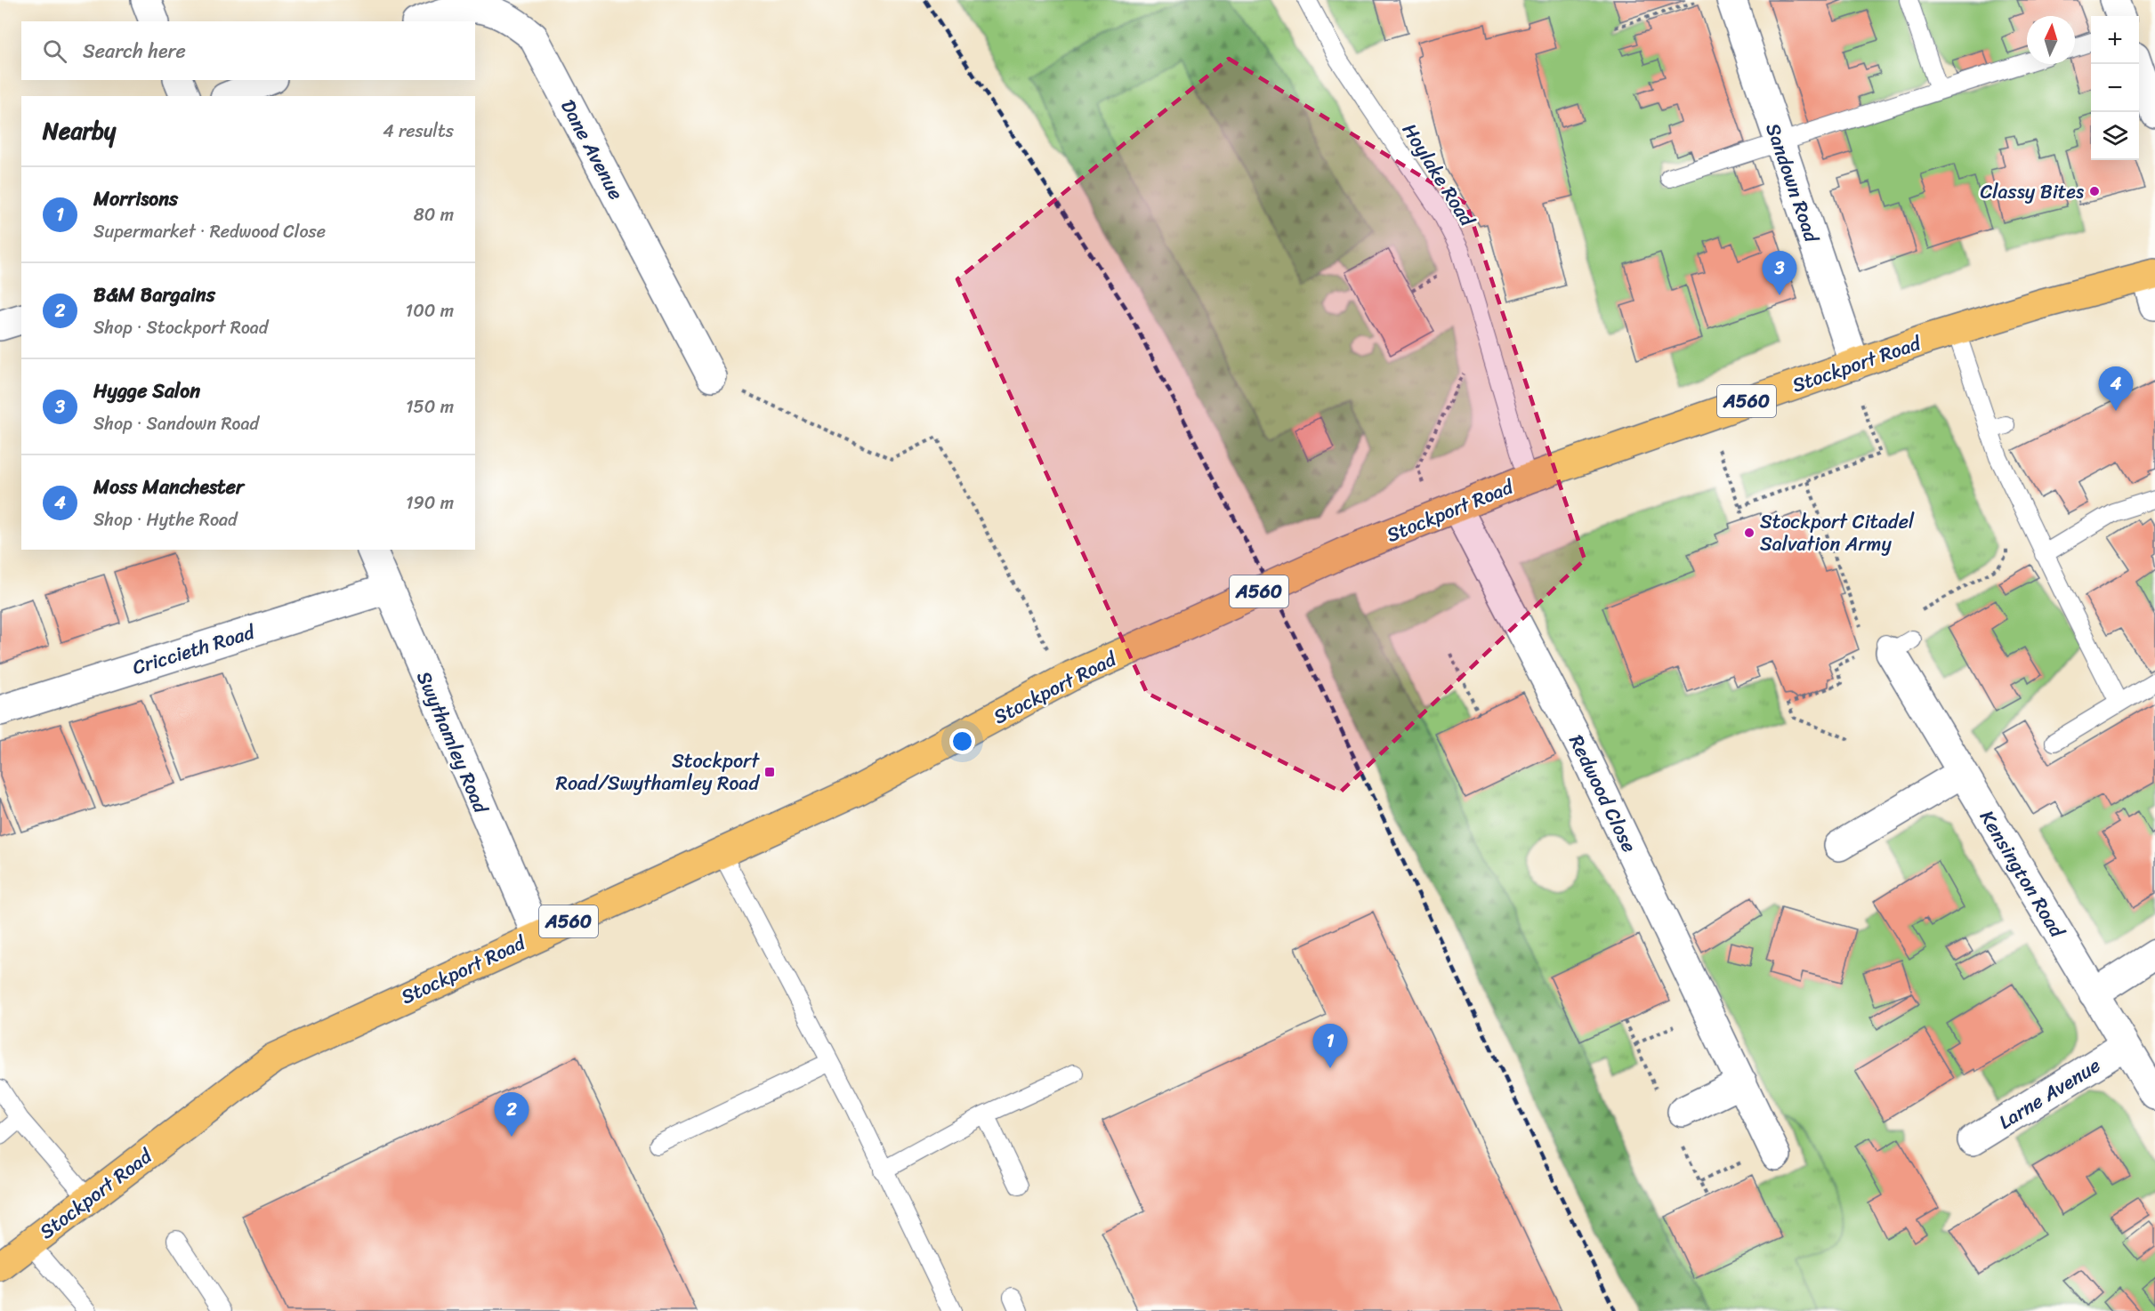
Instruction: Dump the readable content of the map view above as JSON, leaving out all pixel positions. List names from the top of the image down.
{
  "streets": {
    "main road": ["Stockport Road", "A560"],
    "street": [
      "Dane Avenue",
      "Sandown Road",
      "Criccieth Road",
      "Swythamley Road",
      "Redwood Close",
      "Kensington Road",
      "Larne Avenue"
    ],
    "lane": ["Hoylake Road"]
  },
  "crossings": [
    ["Hoylake Road", "Stockport Road"],
    ["Sandown Road", "Stockport Road"],
    ["Stockport Road", "Swythamley Road"],
    ["Stockport Road", "Redwood Close"],
    ["Criccieth Road", "Swythamley Road"],
    ["Kensington Road", "Larne Avenue"]
  ],
  "places": {
    "other": ["Classy Bites", "Stockport Citadel Salvation Army"],
    "transit": ["Stockport Road/Swythamley Road"]
  },
  "north": "top",
  "page": {
    "map_buttons": ["+", "−"],
    "search": "Search here",
    "heading": ["Nearby", "4 results"],
    "list": [
      {
        "mark": "1",
        "name": "Morrisons",
        "note": "Supermarket · Redwood Close",
        "value": "80 m"
      },
      {
        "mark": "2",
        "name": "B&M Bargains",
        "note": "Shop · Stockport Road",
        "value": "100 m"
      },
      {
        "mark": "3",
        "name": "Hygge Salon",
        "note": "Shop · Sandown Road",
        "value": "150 m"
      },
      {
        "mark": "4",
        "name": "Moss Manchester",
        "note": "Shop · Hythe Road",
        "value": "190 m"
      }
    ],
    "pins": [
      "3",
      "4",
      "1",
      "2"
    ]
  }
}
